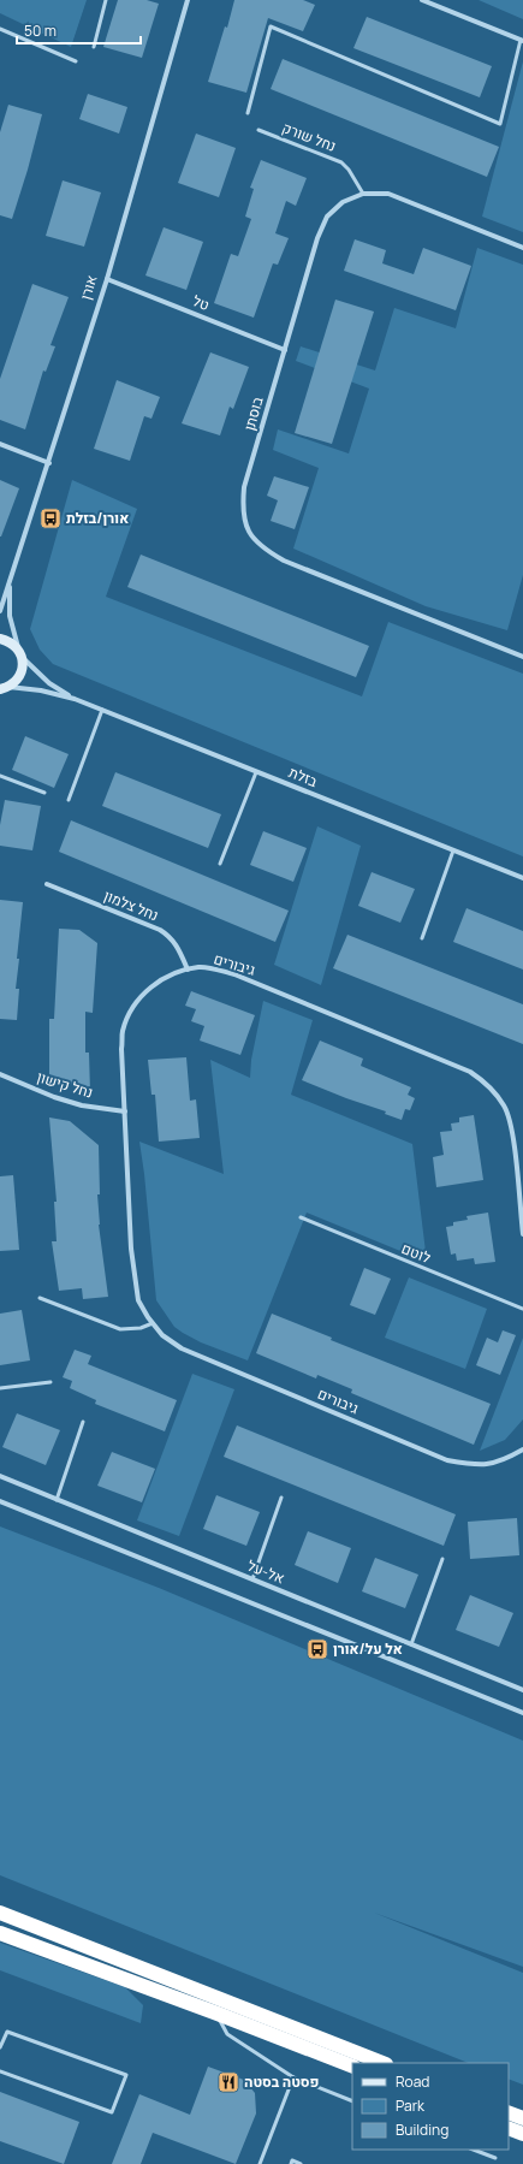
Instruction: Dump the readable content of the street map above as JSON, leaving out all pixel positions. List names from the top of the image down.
{
  "streets": {
    "street": [
      "אורן",
      "טל",
      "בוסתן",
      "בזלת",
      "נחל צלמון",
      "גיבורים",
      "נחל קישון",
      "אל-על"
    ],
    "lane": ["נחל שורק", "לוטם"]
  },
  "crossings": [
    ["נחל שורק", "בוסתן"],
    ["אורן", "טל"],
    ["אורן", "בזלת"],
    ["טל", "בוסתן"],
    ["נחל צלמון", "גיבורים"],
    ["גיבורים", "נחל קישון"]
  ],
  "places": {
    "bus stop": ["אורן/בזלת", "אל על/אורן"],
    "restaurant": ["פסטה בסטה"]
  },
  "legend": ["Road", "Park", "Building"],
  "scale_bar": "50 m"
}
